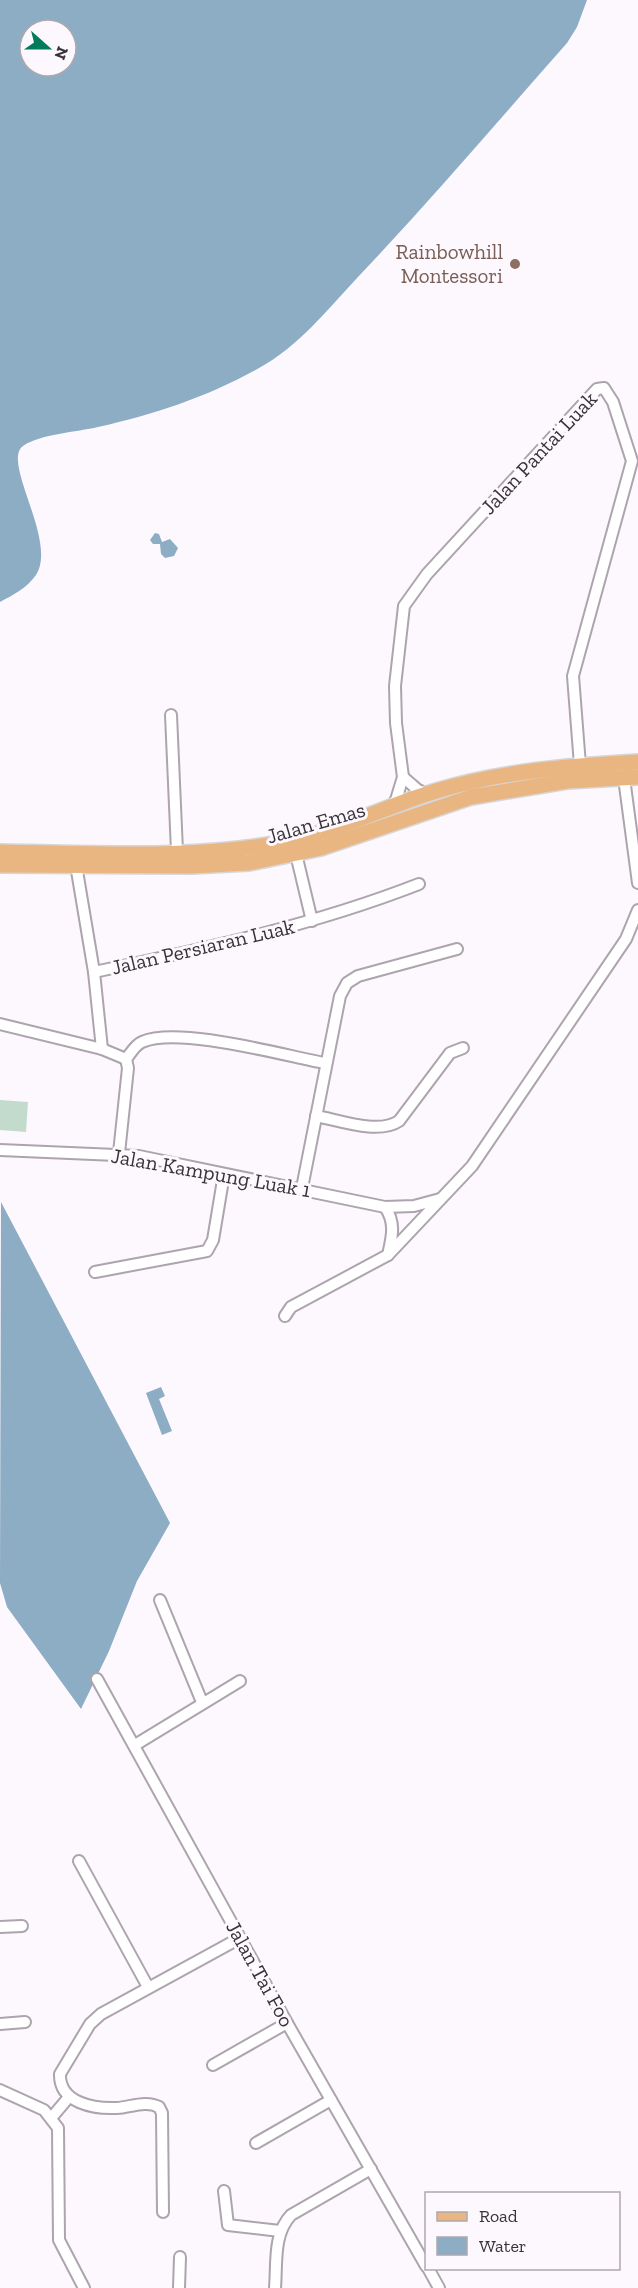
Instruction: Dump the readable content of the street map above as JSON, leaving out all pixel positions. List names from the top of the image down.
{
  "streets": {
    "main road": ["Jalan Emas"],
    "street": [
      "Jalan Pantai Luak",
      "Jalan Persiaran Luak",
      "Jalan Kampung Luak 1",
      "Jalan Tai Foo"
    ]
  },
  "crossings": [
    ["Jalan Pantai Luak", "Jalan Emas"],
    ["Jalan Emas", "Jalan Persiaran Luak"]
  ],
  "places": ["Rainbowhill Montessori"],
  "legend": ["Road", "Water"],
  "north": "right"
}
